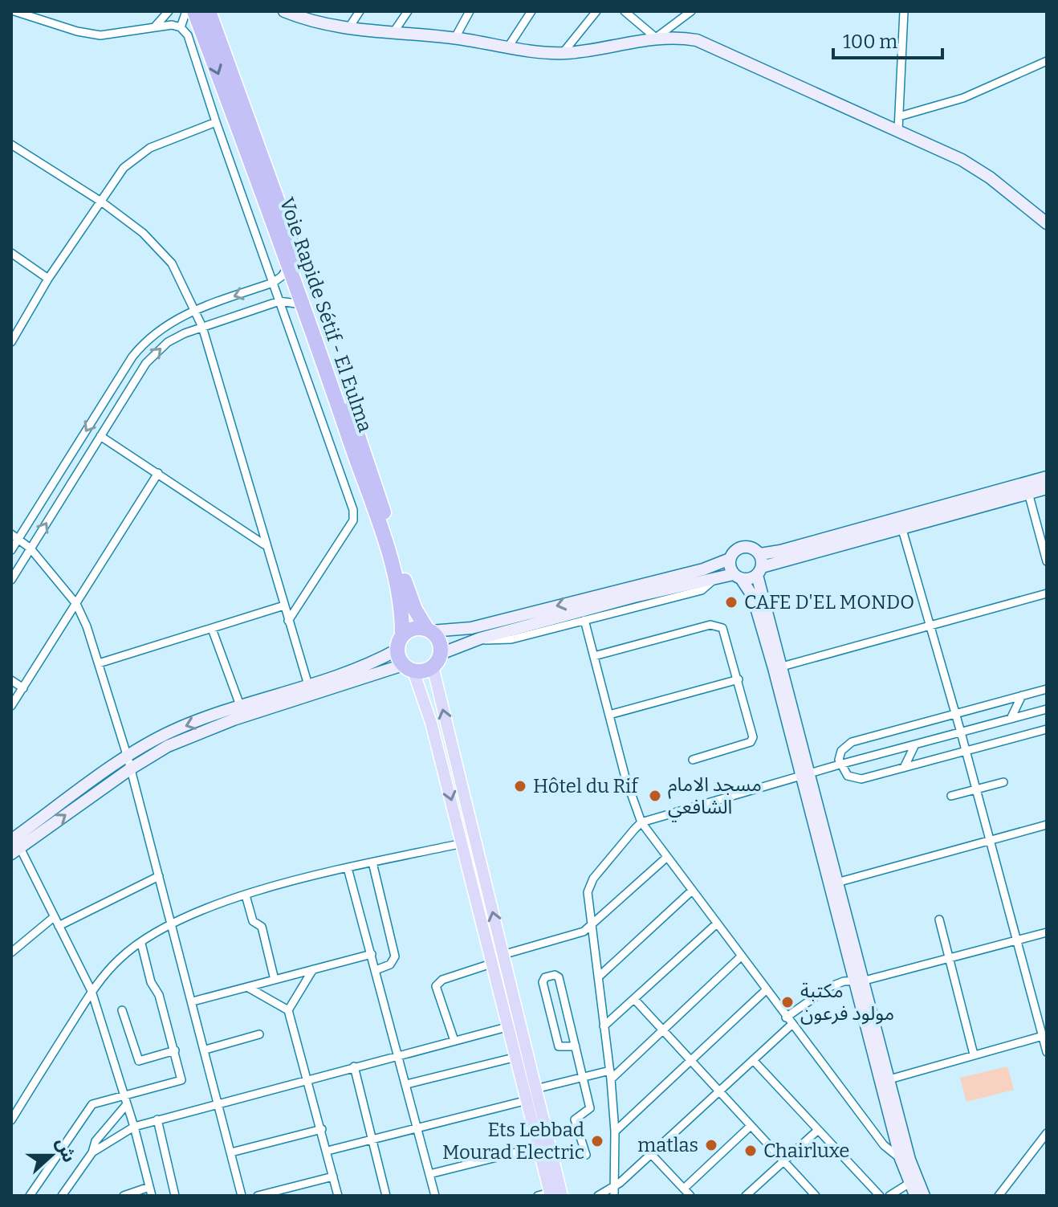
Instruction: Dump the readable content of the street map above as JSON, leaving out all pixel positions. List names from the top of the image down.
{
  "streets": {
    "highway": ["Voie Rapide Sétif - El Eulma"]
  },
  "places": [
    "CAFE D'EL MONDO",
    "Hôtel du Rif",
    "مسجد الامام الشافعي",
    "مكتبة مولود فرعون",
    "Ets Lebbad Mourad Electric",
    "matlas",
    "Chairluxe"
  ],
  "scale_bar": "100 m",
  "north": "right"
}
